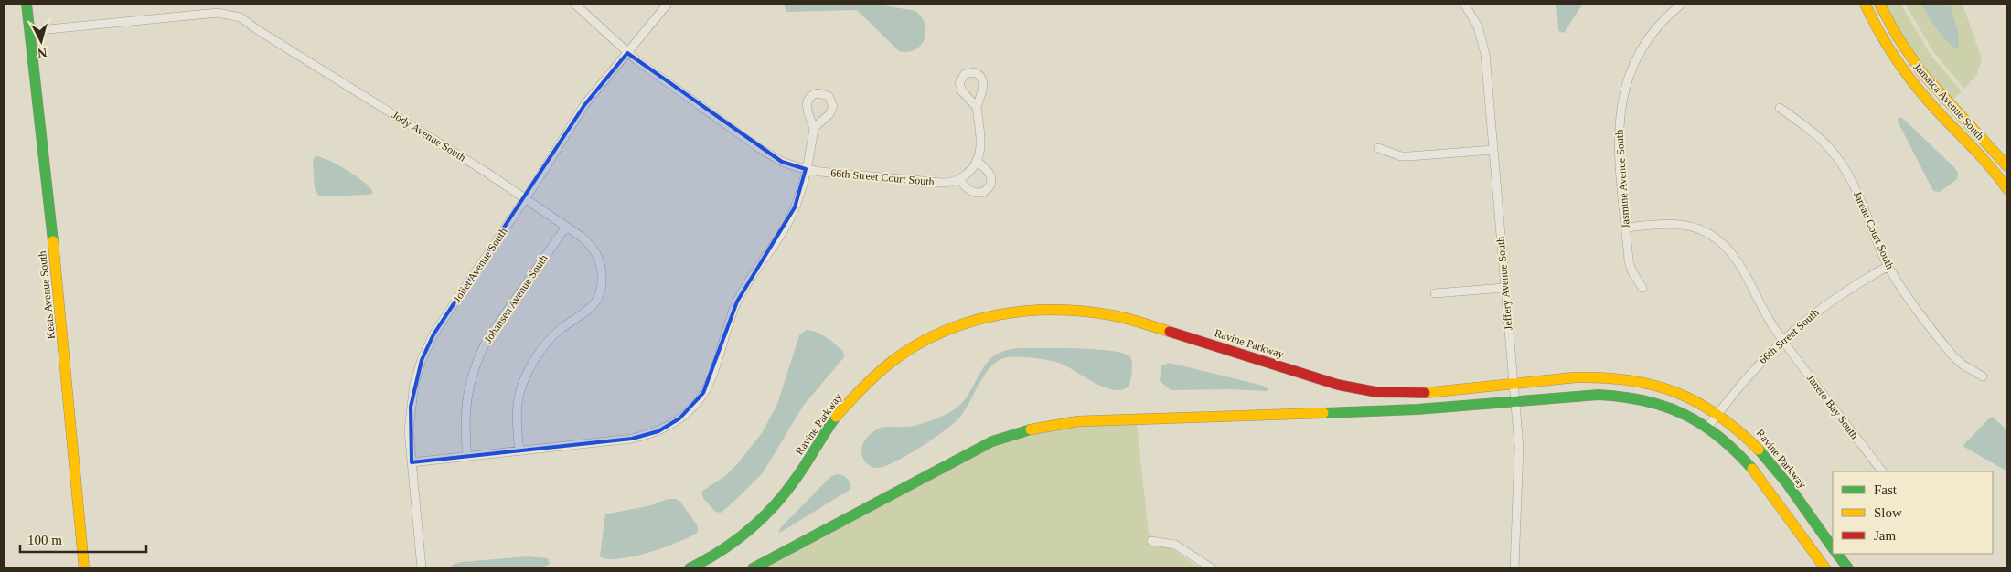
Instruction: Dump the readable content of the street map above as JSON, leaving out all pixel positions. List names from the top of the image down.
{
  "streets": {
    "street": [
      "Jamaica Avenue South",
      "Jody Avenue South",
      "66th Street Court South",
      "Jasmine Avenue South",
      "Jareau Court South",
      "Joliet Avenue South",
      "Jeffery Avenue South",
      "Keats Avenue South",
      "Johansen Avenue South",
      "66th Street South",
      "Ravine Parkway",
      "Janero Bay South"
    ]
  },
  "crossings": [
    ["Jody Avenue South", "Joliet Avenue South"],
    ["Jody Avenue South", "Keats Avenue South"],
    ["Jody Avenue South", "Johansen Avenue South"],
    ["66th Street Court South", "Joliet Avenue South"],
    ["Jasmine Avenue South", "Janero Bay South"],
    ["Jareau Court South", "66th Street South"],
    ["Jeffery Avenue South", "Ravine Parkway"],
    ["66th Street South", "Ravine Parkway"],
    ["66th Street South", "Janero Bay South"]
  ],
  "legend": ["Fast", "Slow", "Jam"],
  "scale_bar": "100 m",
  "north": "bottom"
}
